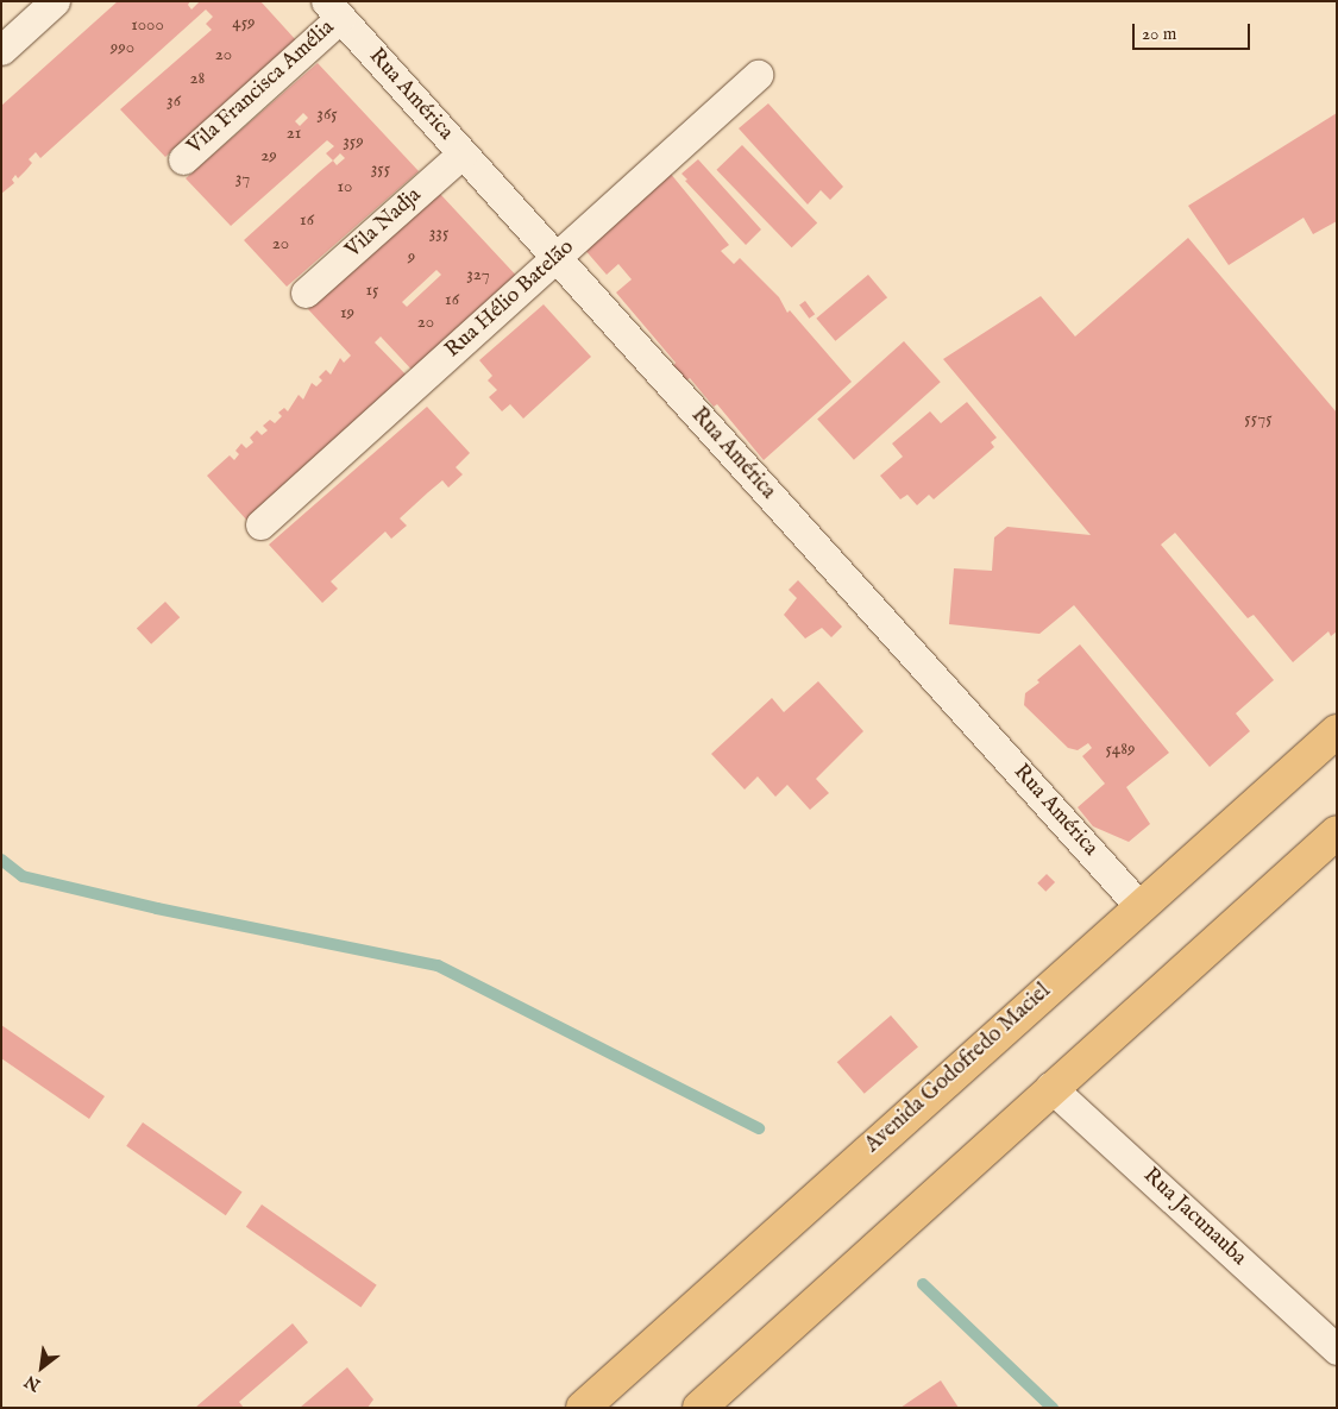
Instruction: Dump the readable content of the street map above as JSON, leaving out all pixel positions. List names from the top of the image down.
{
  "streets": {
    "main road": ["Avenida Godofredo Maciel"],
    "street": [
      "Vila Francisca Amélia",
      "Rua América",
      "Vila Nadja",
      "Rua Hélio Batelão",
      "Rua Jacunauba"
    ]
  },
  "crossings": [
    ["Vila Francisca Amélia", "Rua América"],
    ["Rua América", "Vila Nadja"],
    ["Rua América", "Rua Hélio Batelão"],
    ["Rua América", "Avenida Godofredo Maciel"]
  ],
  "house_numbers": [
    "459",
    "1000",
    "990",
    "20",
    "28",
    "36",
    "365",
    "21",
    "359",
    "29",
    "355",
    "37",
    "10",
    "16",
    "335",
    "20",
    "9",
    "327",
    "15",
    "16",
    "19",
    "20",
    "5575",
    "5489"
  ],
  "scale_bar": "20 m",
  "north": "bottom left"
}
